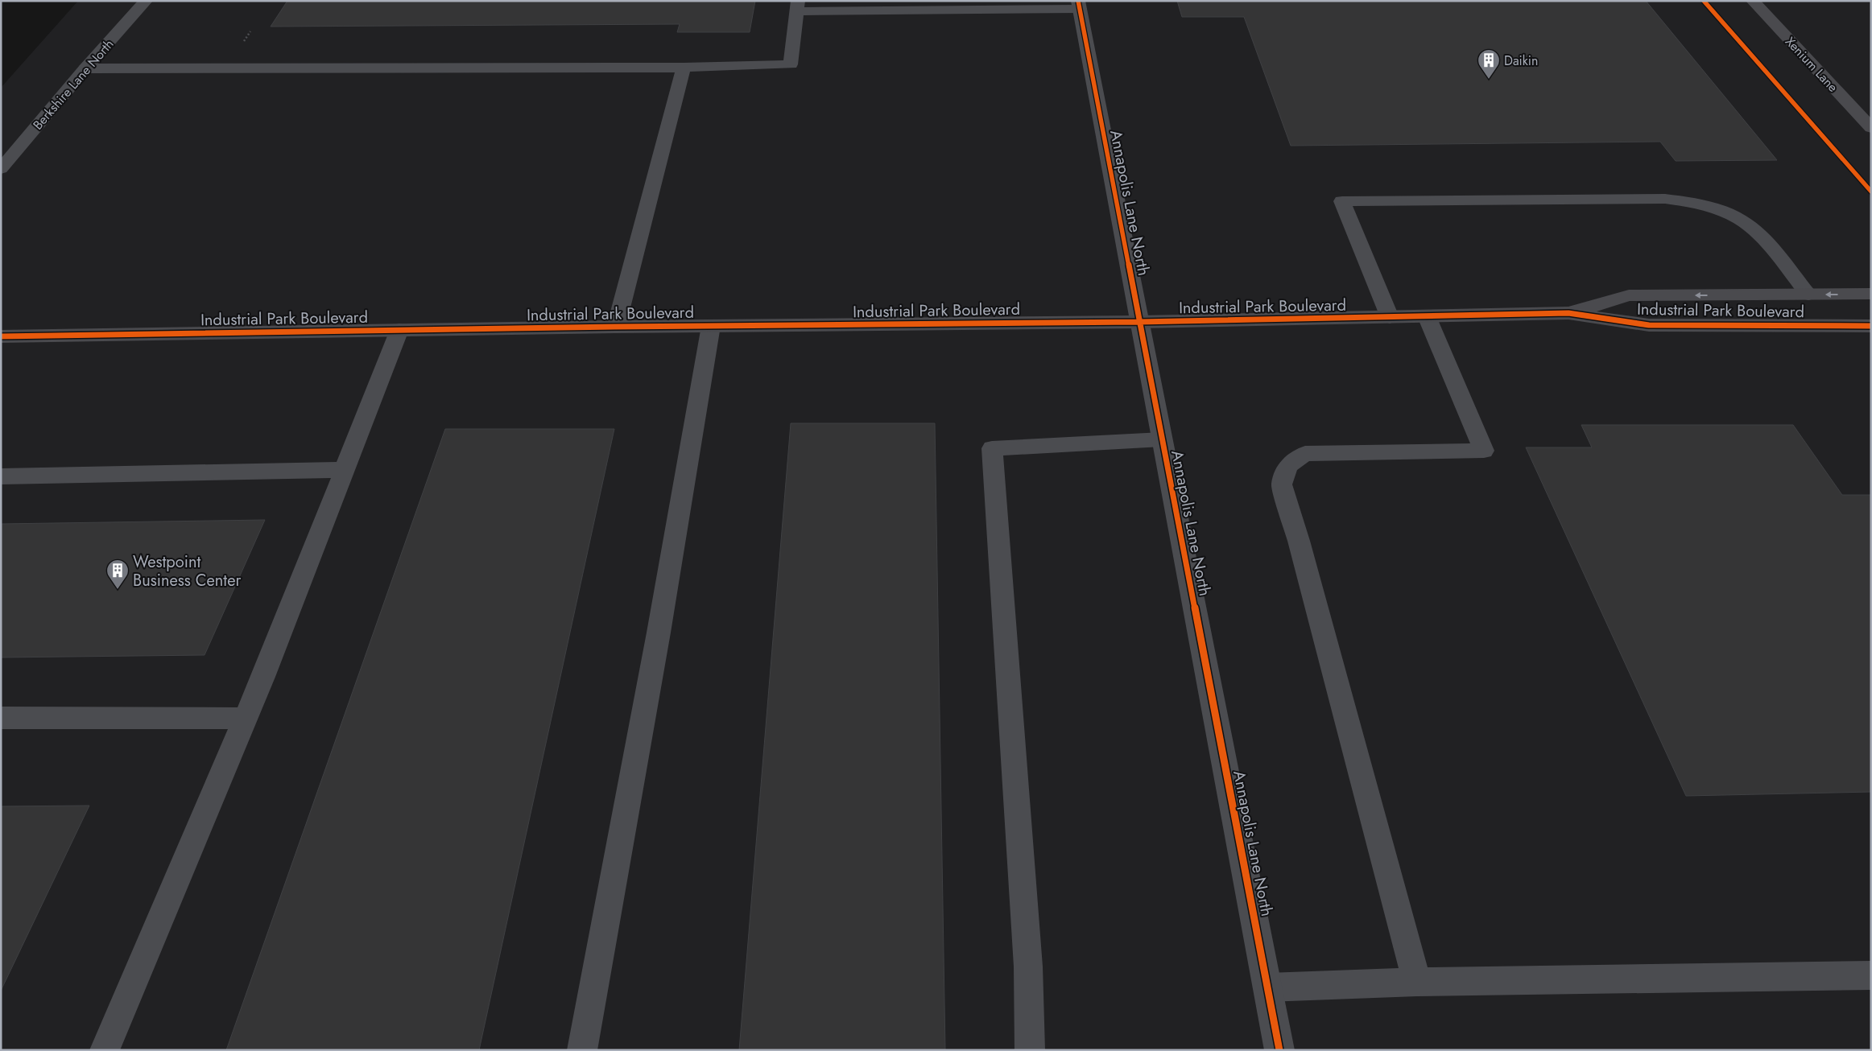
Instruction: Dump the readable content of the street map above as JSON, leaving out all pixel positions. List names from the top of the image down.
{
  "streets": {
    "street": [
      "Xenium Lane",
      "Berkshire Lane North",
      "Annapolis Lane North",
      "Industrial Park Boulevard"
    ]
  },
  "crossings": [
    ["Annapolis Lane North", "Industrial Park Boulevard"]
  ],
  "places": {
    "building": ["Daikin", "Westpoint Business Center"]
  }
}
